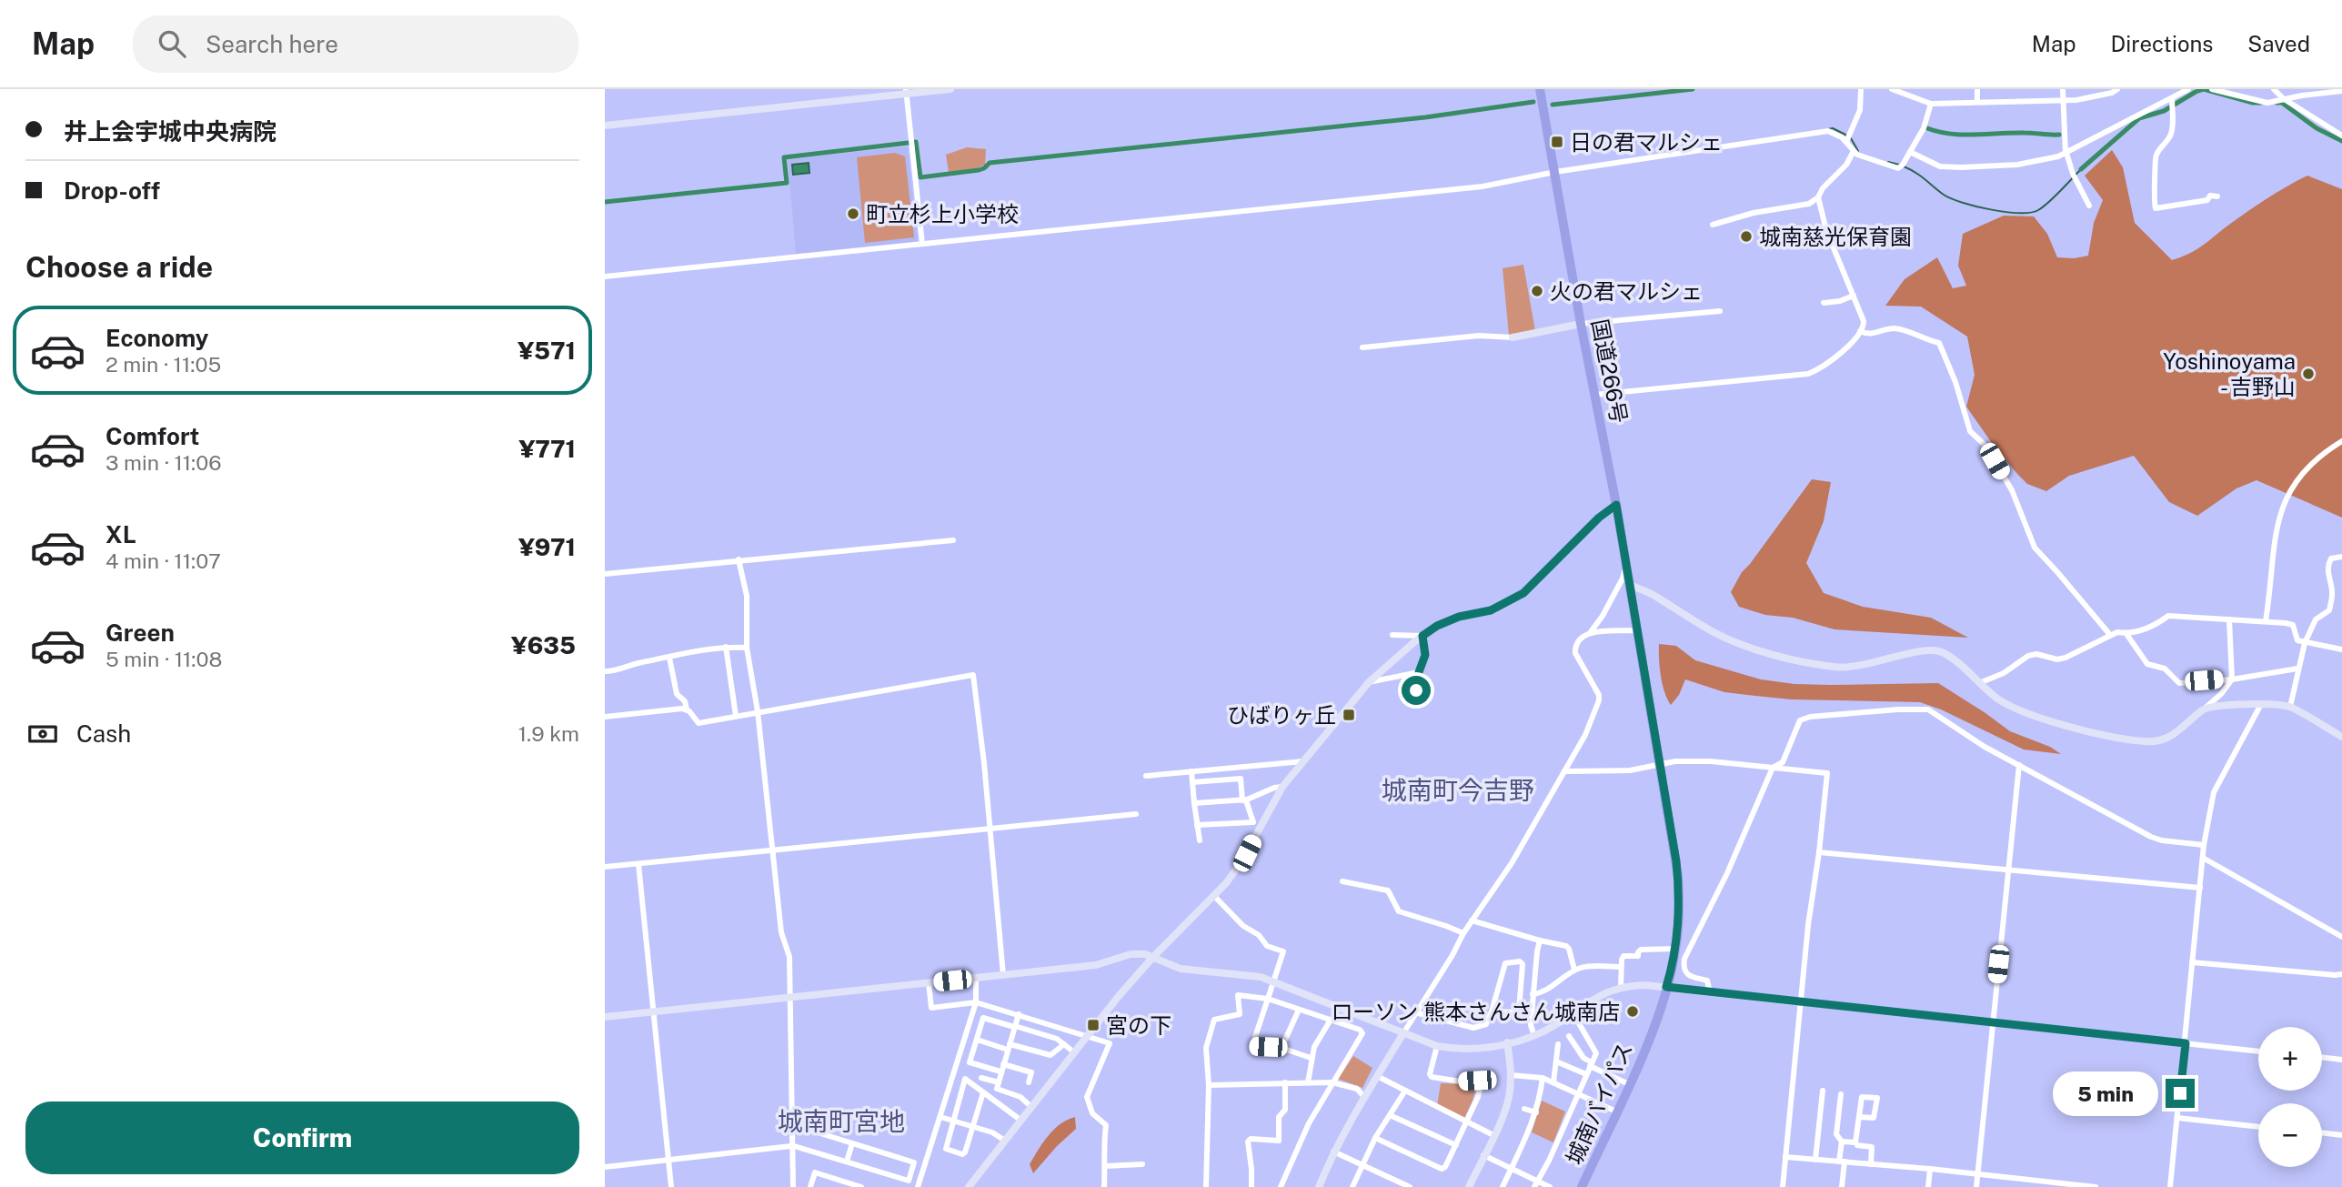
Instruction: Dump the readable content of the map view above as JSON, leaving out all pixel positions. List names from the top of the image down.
{
  "streets": {
    "highway": ["国道266号", "城南バイパス"]
  },
  "crossings": [
    ["国道266号", "城南バイパス"]
  ],
  "districts": ["城南町今吉野", "城南町宮地"],
  "places": {
    "transit": ["日の君マルシェ", "ひばりヶ丘", "宮の下"],
    "other": [
      "町立杉上小学校",
      "城南慈光保育園",
      "火の君マルシェ",
      "Yoshinoyama - 吉野山",
      "ローソン 熊本さんさん城南店"
    ]
  },
  "page": {
    "header": "Map",
    "search": "Search here",
    "nav": ["Map", "Directions", "Saved"],
    "banner": ["井上会宇城中央病院", "Drop-off"],
    "heading": "Choose a ride",
    "list": [
      {
        "name": "Economy",
        "note": "2 min · 11:05",
        "value": "¥571"
      },
      {
        "name": "Comfort",
        "note": "3 min · 11:06",
        "value": "¥771"
      },
      {
        "name": "XL",
        "note": "4 min · 11:07",
        "value": "¥971"
      },
      {
        "name": "Green",
        "note": "5 min · 11:08",
        "value": "¥635"
      }
    ],
    "pay": ["Cash", "1.9 km"],
    "map_buttons": ["+", "−"],
    "bubble": "5 min",
    "buttons": "Confirm"
  }
}
